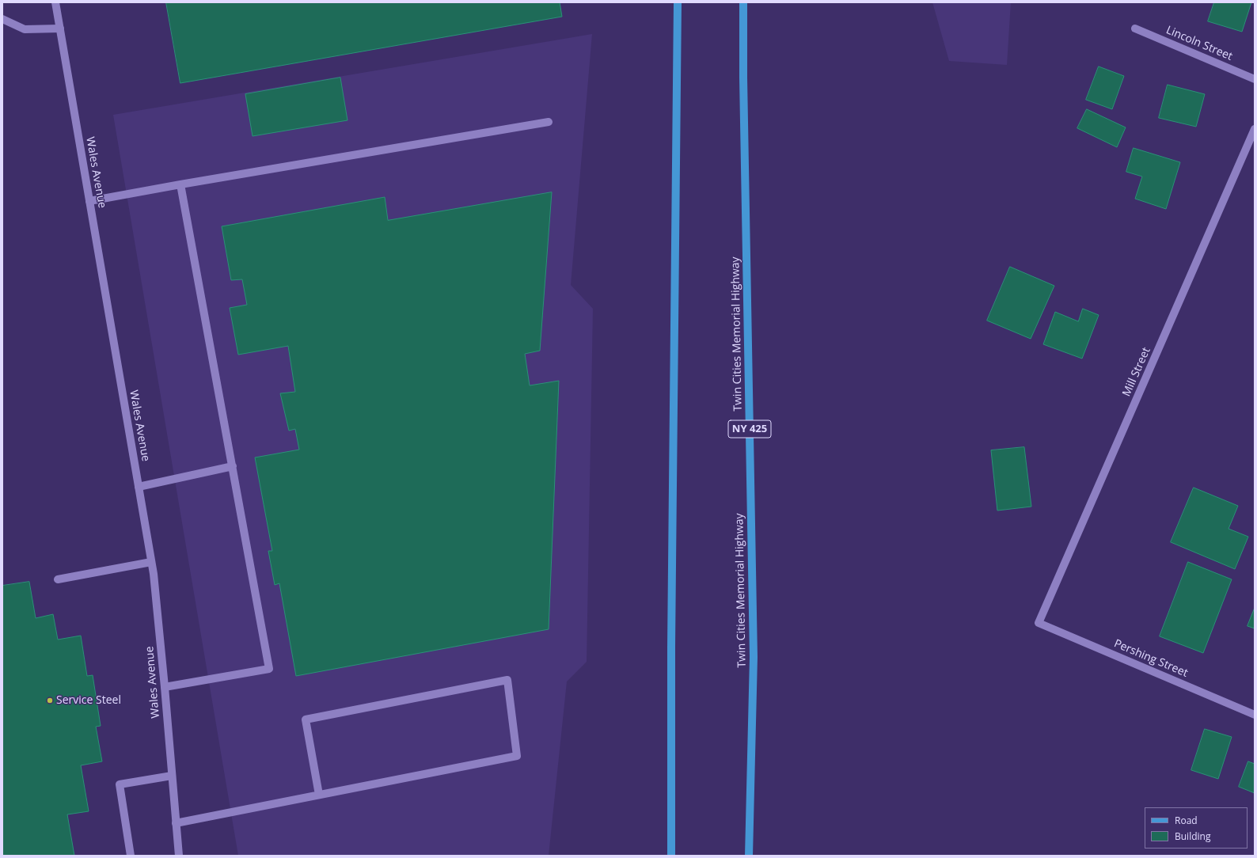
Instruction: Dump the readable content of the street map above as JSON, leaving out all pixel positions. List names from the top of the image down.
{
  "streets": {
    "main road": ["Twin Cities Memorial Highway", "NY 425"],
    "street": [
      "Lincoln Street",
      "Wales Avenue",
      "Mill Street",
      "Pershing Street"
    ]
  },
  "crossings": [
    ["Mill Street", "Pershing Street"]
  ],
  "places": ["Service Steel"],
  "legend": ["Road", "Building"]
}
